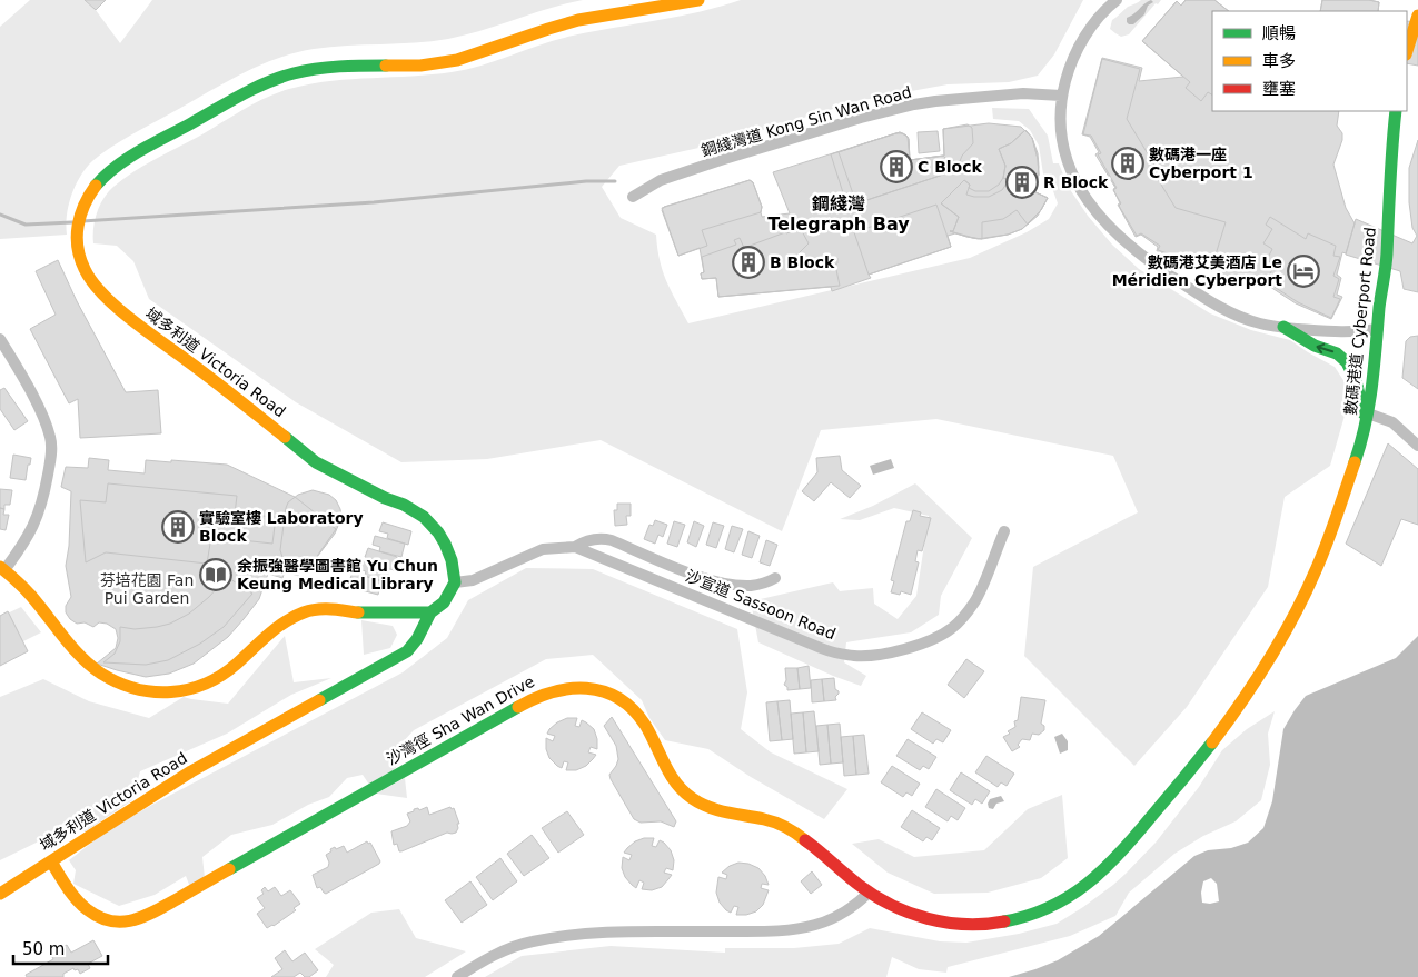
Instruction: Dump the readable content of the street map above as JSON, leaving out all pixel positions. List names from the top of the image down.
{
  "streets": {
    "street": [
      "鋼綫灣道 Kong Sin Wan Road",
      "數碼港道 Cyberport Road",
      "域多利道 Victoria Road",
      "沙宣道 Sassoon Road",
      "沙灣徑 Sha Wan Drive"
    ]
  },
  "crossings": [
    ["數碼港道 Cyberport Road", "沙灣徑 Sha Wan Drive"],
    ["域多利道 Victoria Road", "沙宣道 Sassoon Road"],
    ["域多利道 Victoria Road", "沙灣徑 Sha Wan Drive"]
  ],
  "districts": ["鋼綫灣 Telegraph Bay"],
  "parks": ["芬培花園 Fan Pui Garden"],
  "places": {
    "building": [
      "數碼港一座 Cyberport 1",
      "C Block",
      "R Block",
      "B Block",
      "實驗室樓 Laboratory Block"
    ],
    "hotel": ["數碼港艾美酒店 Le Méridien Cyberport"],
    "library": ["余振強醫學圖書館 Yu Chun Keung Medical Library"]
  },
  "legend": ["順暢", "車多", "壅塞"],
  "scale_bar": "50 m"
}
